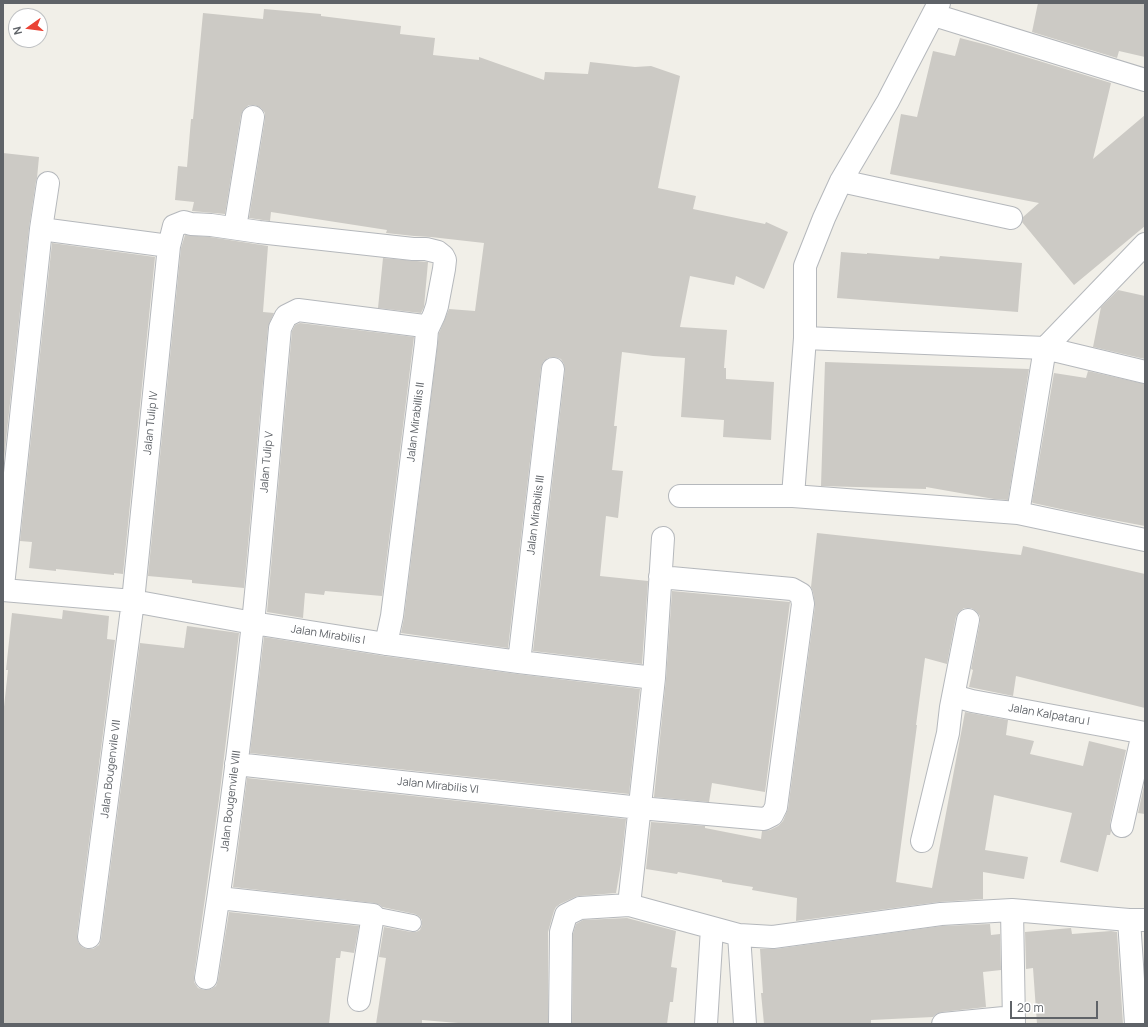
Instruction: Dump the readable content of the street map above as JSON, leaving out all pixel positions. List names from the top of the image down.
{
  "streets": {
    "street": [
      "Jalan Mirabillis II",
      "Jalan Tulip IV",
      "Jalan Tulip V",
      "Jalan Mirabilis III",
      "Jalan Mirabilis I",
      "Jalan Kalpataru I",
      "Jalan Bougenvile VII",
      "Jalan Mirabilis VI",
      "Jalan Bougenvile VIII"
    ]
  },
  "crossings": [
    ["Jalan Mirabillis II", "Jalan Tulip IV"],
    ["Jalan Mirabillis II", "Jalan Tulip V"],
    ["Jalan Mirabillis II", "Jalan Mirabilis I"],
    ["Jalan Tulip IV", "Jalan Mirabilis I"],
    ["Jalan Tulip IV", "Jalan Bougenvile VII"],
    ["Jalan Tulip V", "Jalan Mirabilis I"],
    ["Jalan Tulip V", "Jalan Bougenvile VIII"],
    ["Jalan Mirabilis III", "Jalan Mirabilis I"],
    ["Jalan Mirabilis I", "Jalan Bougenvile VII"],
    ["Jalan Mirabilis I", "Jalan Bougenvile VIII"],
    ["Jalan Mirabilis VI", "Jalan Bougenvile VIII"]
  ],
  "scale_bar": "20 m",
  "north": "left"
}
